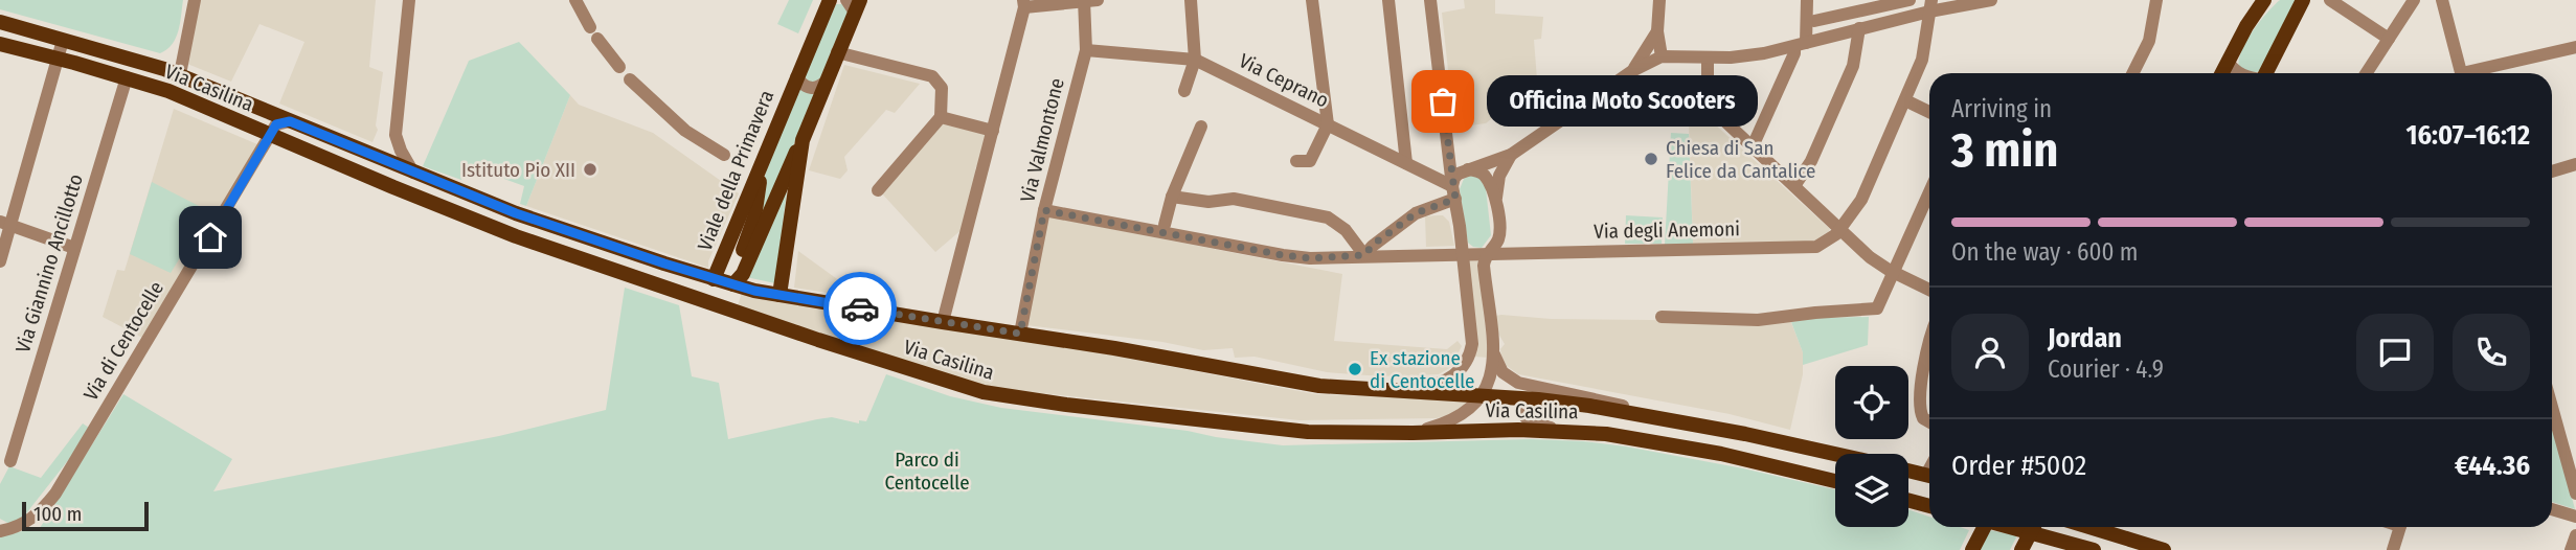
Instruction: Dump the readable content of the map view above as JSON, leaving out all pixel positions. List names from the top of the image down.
{
  "streets": {
    "main road": ["Via Casilina", "Viale della Primavera"],
    "street": [
      "Via Ceprano",
      "Via Valmontone",
      "Via degli Anemoni",
      "Via Giannino Ancillotto",
      "Via di Centocelle"
    ]
  },
  "crossings": [
    ["Via Ceprano", "Via Valmontone"],
    ["Via Casilina", "Via Valmontone"],
    ["Via Casilina", "Viale della Primavera"],
    ["Via Casilina", "Via Giannino Ancillotto"],
    ["Via Casilina", "Via di Centocelle"],
    ["Via Valmontone", "Via degli Anemoni"]
  ],
  "parks": ["Parco di Centocelle"],
  "places": [
    "Officina Moto Scooters",
    "Chiesa di San Felice da Cantalice",
    "Istituto Pio XII",
    "Ex stazione di Centocelle"
  ],
  "scale_bar": "100 m",
  "page": {
    "heading": ["3 min", "Arriving in", "16:07–16:12"],
    "panel": [
      "Jordan",
      "Courier · 4.9",
      "Order #5002",
      "€44.36"
    ],
    "bubble": "Officina Moto Scooters",
    "bar": "On the way · 600 m",
    "scale": "100 m"
  }
}
